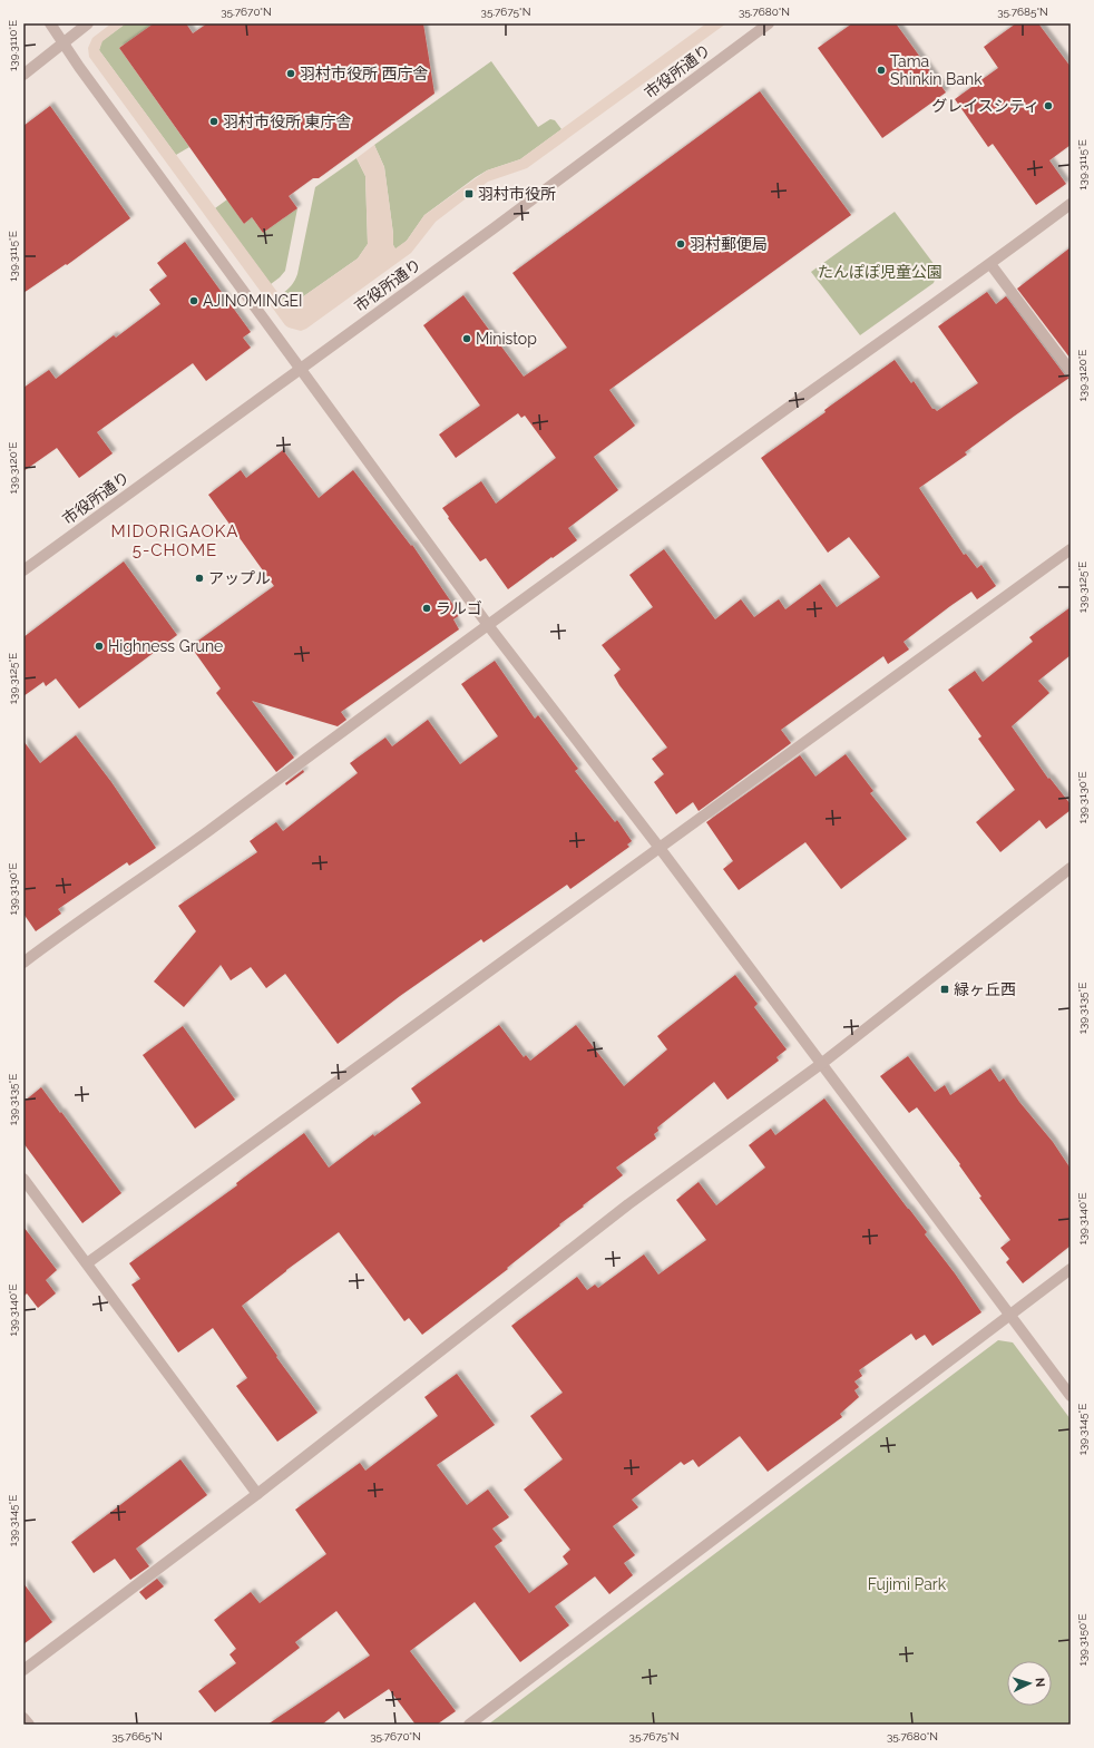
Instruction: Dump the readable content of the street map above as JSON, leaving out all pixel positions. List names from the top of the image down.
{
  "streets": {
    "street": ["市役所通り"]
  },
  "districts": ["MIDORIGAOKA 5-CHOME"],
  "parks": ["たんぽぽ児童公園", "Fujimi Park"],
  "places": {
    "other": [
      "Tama Shinkin Bank",
      "羽村市役所 西庁舎",
      "グレイスシティ",
      "羽村市役所 東庁舎",
      "羽村郵便局",
      "AJINOMINGEI",
      "Ministop",
      "アップル",
      "ラルゴ",
      "Highness Grune"
    ],
    "transit": ["羽村市役所", "緑ヶ丘西"]
  },
  "north": "right",
  "coordinates": [
    "35.7670°N",
    "35.7675°N",
    "35.7680°N",
    "35.7685°N",
    "139.3110°E",
    "139.3115°E",
    "139.3120°E",
    "139.3125°E",
    "139.3130°E",
    "139.3135°E",
    "139.3140°E",
    "139.3145°E",
    "139.3150°E",
    "35.7665°N"
  ]
}
